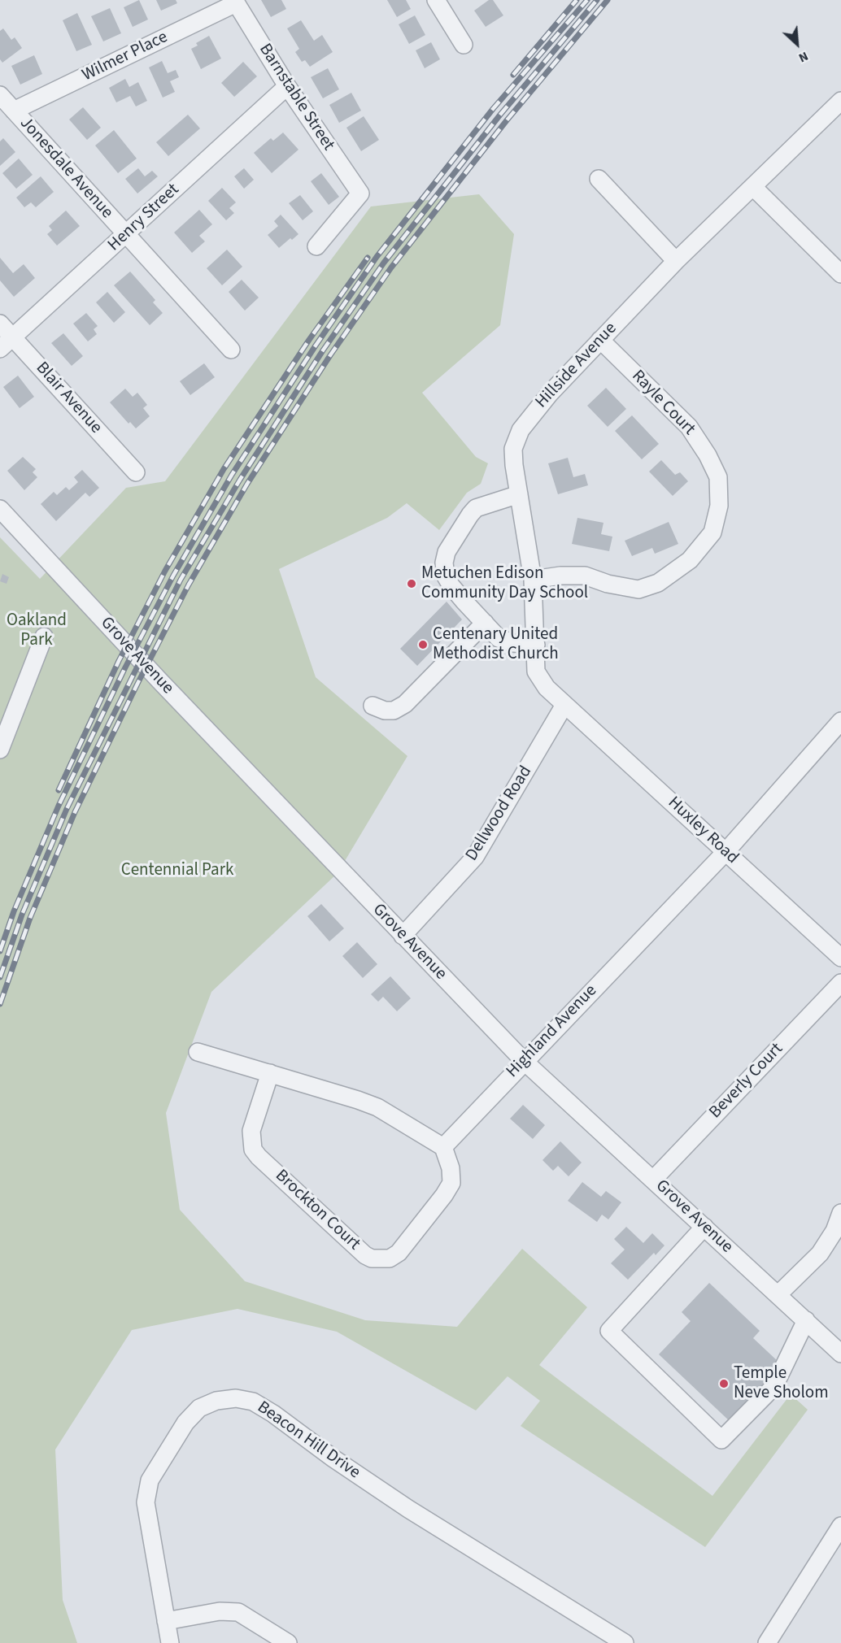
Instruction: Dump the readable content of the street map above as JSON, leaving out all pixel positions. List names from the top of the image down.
{
  "streets": {
    "street": [
      "Wilmer Place",
      "Barnstable Street",
      "Jonesdale Avenue",
      "Henry Street",
      "Hillside Avenue",
      "Blair Avenue",
      "Rayle Court",
      "Grove Avenue",
      "Dellwood Road",
      "Huxley Road",
      "Highland Avenue",
      "Beverly Court",
      "Brockton Court",
      "Beacon Hill Drive"
    ]
  },
  "crossings": [
    ["Wilmer Place", "Barnstable Street"],
    ["Wilmer Place", "Jonesdale Avenue"],
    ["Barnstable Street", "Henry Street"],
    ["Jonesdale Avenue", "Henry Street"],
    ["Henry Street", "Blair Avenue"],
    ["Hillside Avenue", "Rayle Court"],
    ["Hillside Avenue", "Dellwood Road"],
    ["Hillside Avenue", "Huxley Road"],
    ["Grove Avenue", "Dellwood Road"],
    ["Grove Avenue", "Highland Avenue"],
    ["Grove Avenue", "Beverly Court"],
    ["Dellwood Road", "Huxley Road"],
    ["Huxley Road", "Highland Avenue"],
    ["Highland Avenue", "Brockton Court"]
  ],
  "parks": ["Oakland Park", "Centennial Park"],
  "places": ["Metuchen Edison Community Day School", "Centenary United Methodist Church", "Temple Neve Sholom"],
  "north": "bottom right"
}
